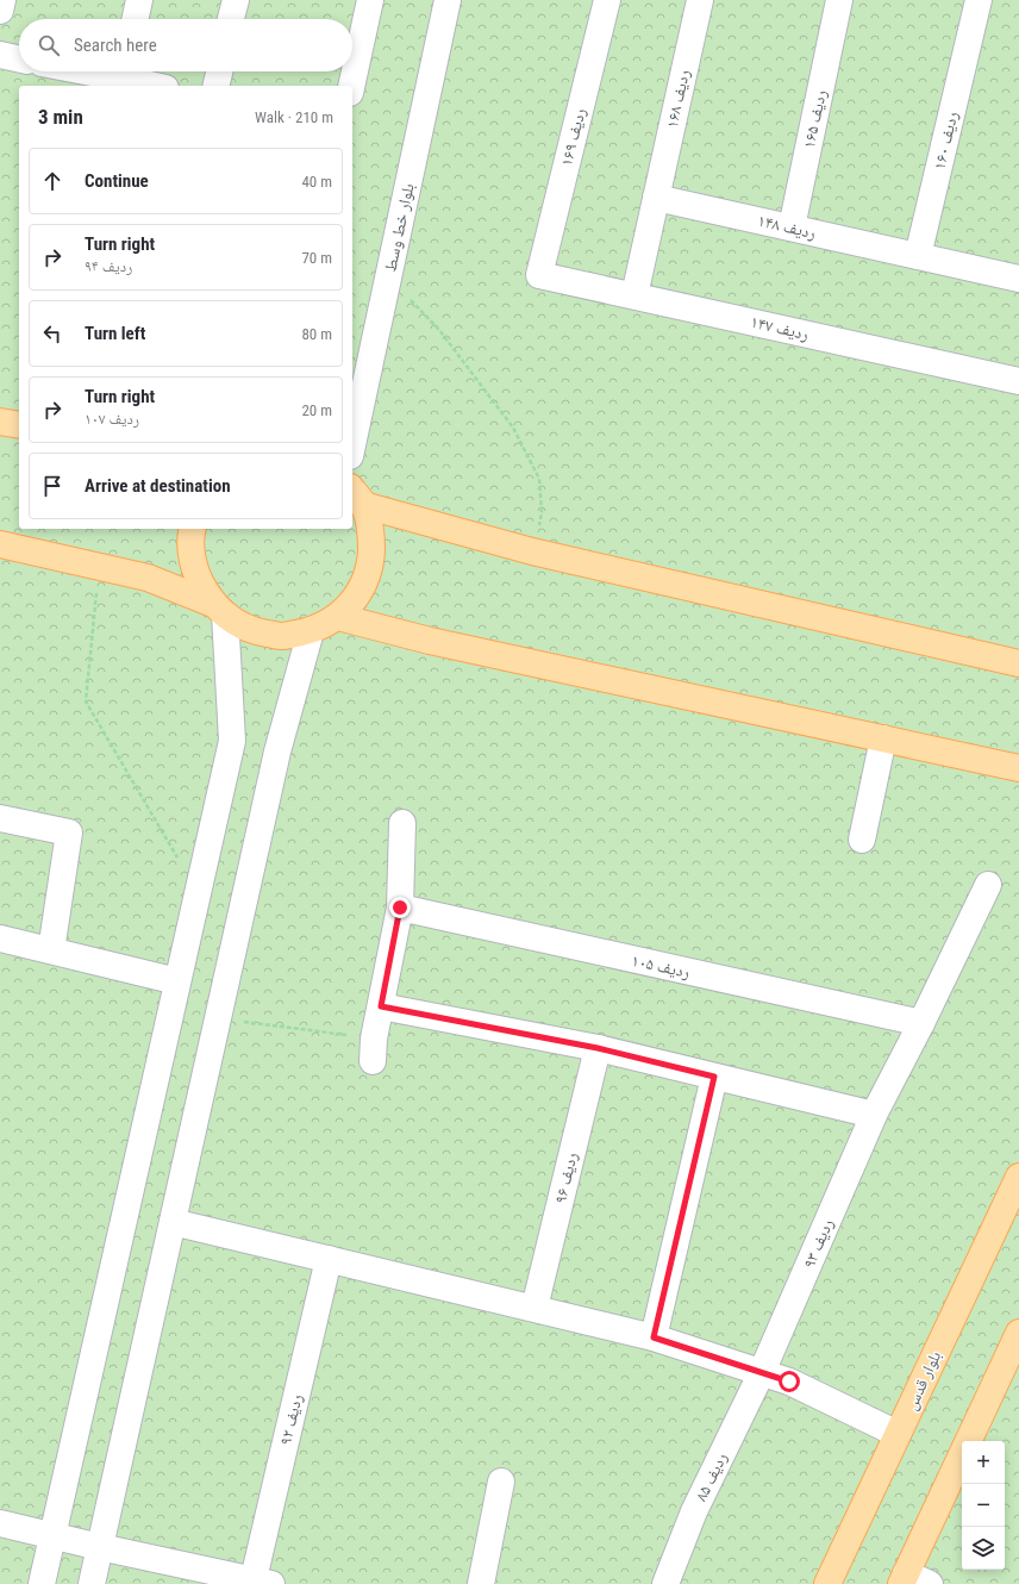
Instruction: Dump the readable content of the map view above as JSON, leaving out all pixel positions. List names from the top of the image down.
{
  "streets": {
    "main road": ["بلوار قدس"],
    "street": [
      "ردیف ۱۶۸",
      "ردیف ۱۶۵",
      "ردیف ۱۶۹",
      "ردیف ۱۶۰",
      "ردیف ۱۴۸",
      "بلوار خط وسط",
      "ردیف ۱۴۷",
      "ردیف ۱۰۵",
      "ردیف ۹۶",
      "ردیف ۹۳",
      "ردیف ۹۲",
      "ردیف ۸۵"
    ]
  },
  "crossings": [
    ["ردیف ۱۶۸", "ردیف ۱۴۸"],
    ["ردیف ۱۶۸", "ردیف ۱۴۷"],
    ["ردیف ۱۶۵", "ردیف ۱۴۸"],
    ["ردیف ۱۶۹", "ردیف ۱۴۷"],
    ["ردیف ۱۶۰", "ردیف ۱۴۸"],
    ["ردیف ۱۰۵", "ردیف ۹۳"],
    ["ردیف ۹۳", "ردیف ۸۵"]
  ],
  "page": {
    "search": "Search here",
    "heading": ["3 min", "Walk · 210 m"],
    "list": [
      ["Continue", "40 m"],
      ["Turn right", "ردیف ۹۴", "70 m"],
      ["Turn left", "80 m"],
      ["Turn right", "ردیف ۱۰۷", "20 m"],
      "Arrive at destination"
    ],
    "map_buttons": ["+", "−"]
  }
}
